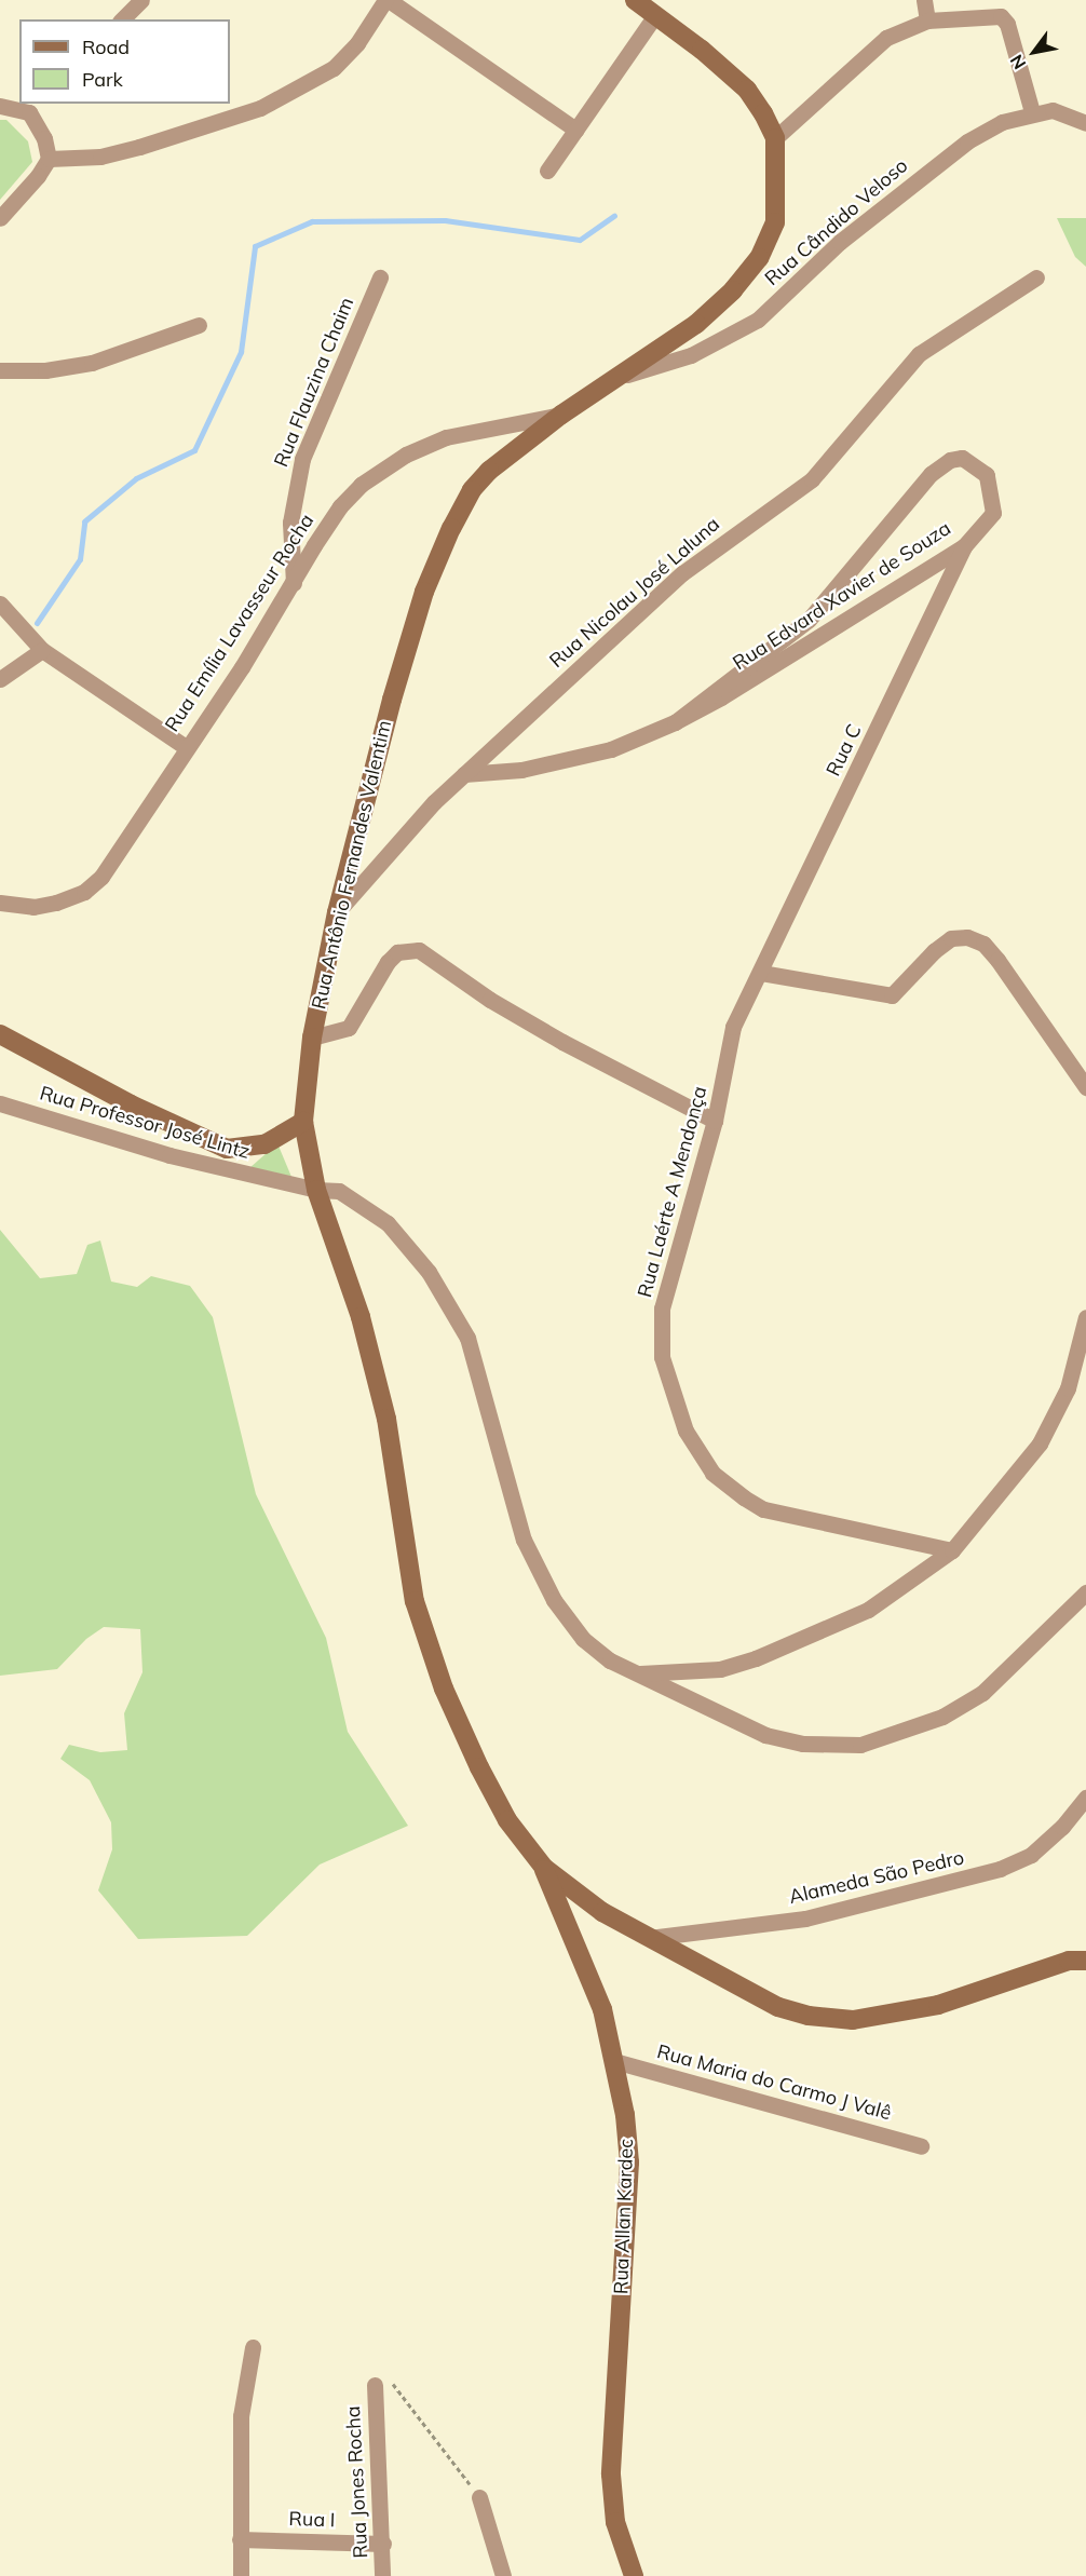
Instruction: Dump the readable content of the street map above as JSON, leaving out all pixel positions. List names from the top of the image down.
{
  "streets": {
    "street": [
      "Rua Cândido Veloso",
      "Rua Flauzina Chaim",
      "Rua Nicolau José Laluna",
      "Rua Edvard Xavier de Souza",
      "Rua Emília Lavasseur Rocha",
      "Rua C",
      "Rua Antônio Fernandes Valentim",
      "Rua Professor José Lintz",
      "Rua Laérte A Mendonça",
      "Alameda São Pedro",
      "Rua Maria do Carmo J Valê",
      "Rua Allan Kardec",
      "Rua Jones Rocha",
      "Rua I"
    ]
  },
  "crossings": [
    ["Rua Cândido Veloso", "Rua Antônio Fernandes Valentim"],
    ["Rua Flauzina Chaim", "Rua Emília Lavasseur Rocha"],
    ["Rua Nicolau José Laluna", "Rua Edvard Xavier de Souza"],
    ["Rua Nicolau José Laluna", "Rua Antônio Fernandes Valentim"],
    ["Rua Edvard Xavier de Souza", "Rua C"],
    ["Rua Emília Lavasseur Rocha", "Rua Antônio Fernandes Valentim"],
    ["Rua C", "Rua Laérte A Mendonça"],
    ["Rua Antônio Fernandes Valentim", "Rua Professor José Lintz"],
    ["Rua Antônio Fernandes Valentim", "Alameda São Pedro"],
    ["Rua Antônio Fernandes Valentim", "Rua Allan Kardec"],
    ["Rua Maria do Carmo J Valê", "Rua Allan Kardec"],
    ["Rua Jones Rocha", "Rua I"]
  ],
  "legend": ["Road", "Park"],
  "north": "bottom left"
}
